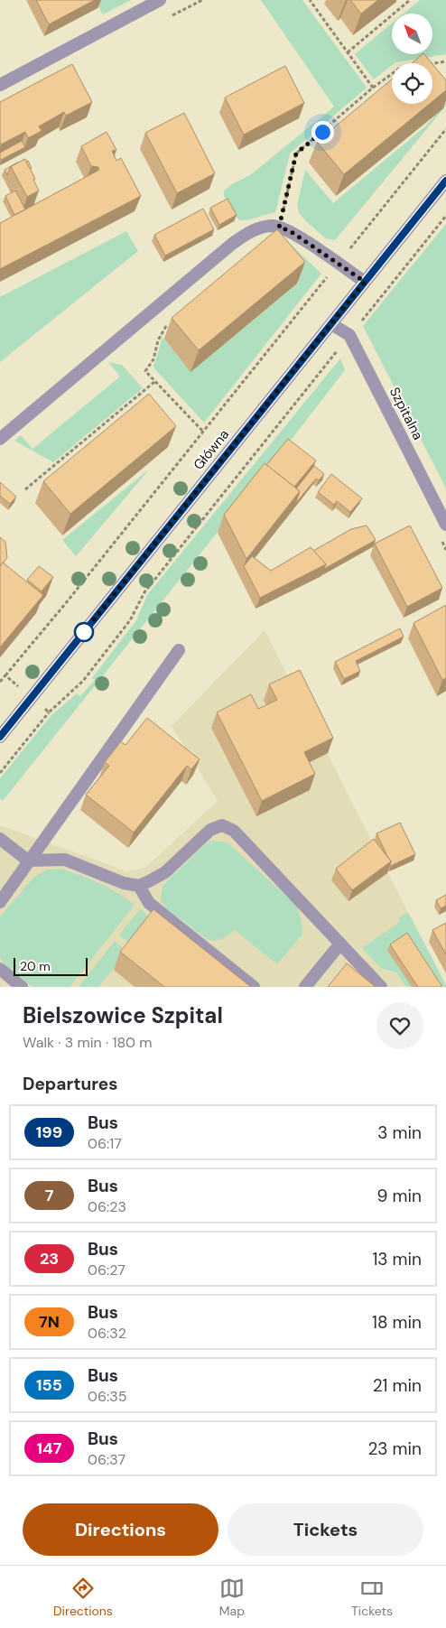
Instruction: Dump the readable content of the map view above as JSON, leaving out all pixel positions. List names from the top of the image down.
{
  "streets": {
    "street": ["Szpitalna", "Główna"]
  },
  "crossings": [
    ["Szpitalna", "Główna"]
  ],
  "lines": ["bus line 199"],
  "scale_bar": "20 m",
  "north": "top left",
  "page": {
    "scale": "20 m",
    "heading": [
      ["Bielszowice Szpital", "Walk · 3 min · 180 m"],
      "Departures"
    ],
    "list": [
      {
        "mark": "199",
        "name": "Bus",
        "note": "06:17",
        "value": "3 min"
      },
      {
        "mark": "7",
        "name": "Bus",
        "note": "06:23",
        "value": "9 min"
      },
      {
        "mark": "23",
        "name": "Bus",
        "note": "06:27",
        "value": "13 min"
      },
      {
        "mark": "7N",
        "name": "Bus",
        "note": "06:32",
        "value": "18 min"
      },
      {
        "mark": "155",
        "name": "Bus",
        "note": "06:35",
        "value": "21 min"
      },
      {
        "mark": "147",
        "name": "Bus",
        "note": "06:37",
        "value": "23 min"
      }
    ],
    "buttons": ["Directions", "Tickets"],
    "tabs": ["Directions", "Map", "Tickets"]
  }
}
